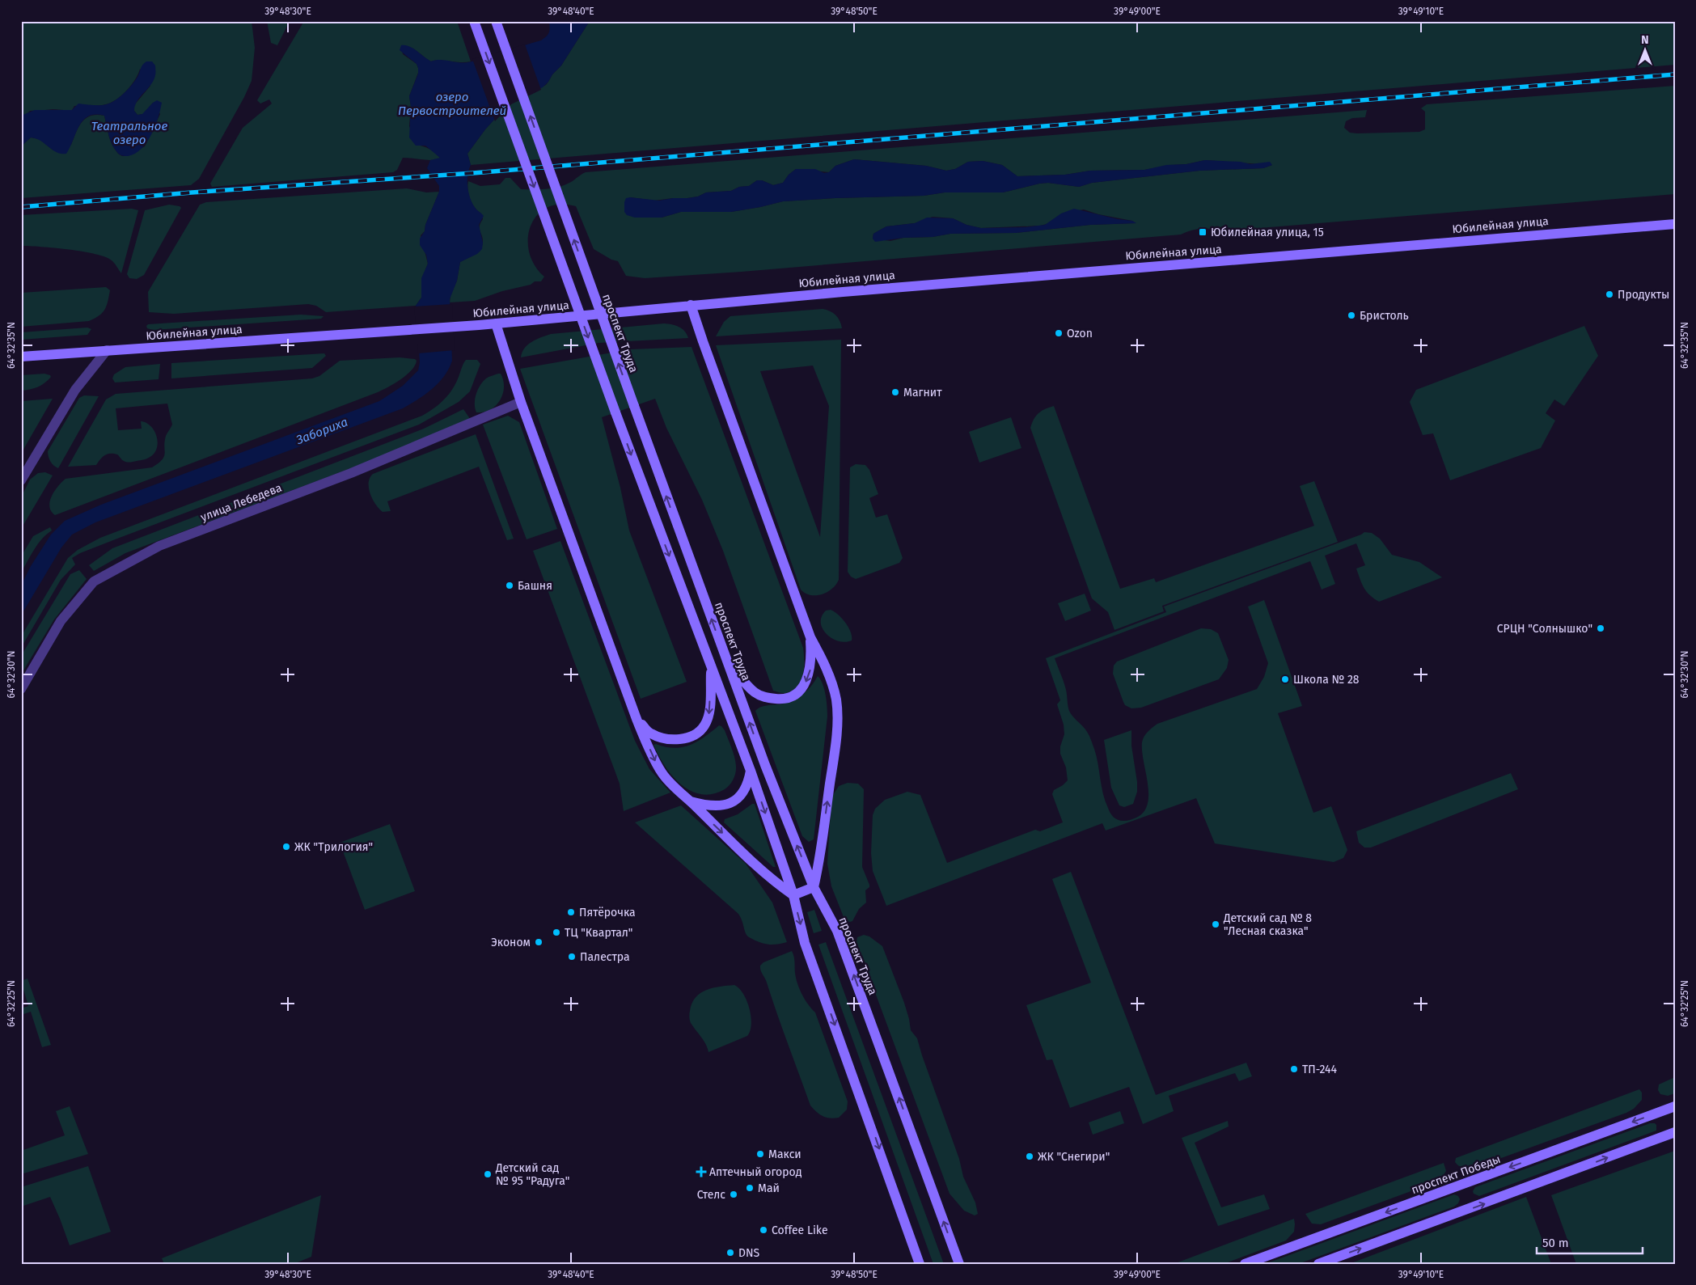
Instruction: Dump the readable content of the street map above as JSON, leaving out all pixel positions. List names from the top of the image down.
{
  "streets": {
    "main road": ["Юбилейная улица", "проспект Труда", "проспект Победы"],
    "street": ["улица Лебедева"]
  },
  "water": ["озеро Первостроителей", "Театральное озеро", "Забориха"],
  "places": {
    "transit": ["Юбилейная улица, 15"],
    "other": [
      "Продукты",
      "Бристоль",
      "Ozon",
      "Магнит",
      "Башня",
      "СРЦН \"Солнышко\"",
      "Школа № 28",
      "ЖК \"Трилогия\"",
      "Пятёрочка",
      "Детский сад № 8 \"Лесная сказка\"",
      "ТЦ \"Квартал\"",
      "Эконом",
      "Палестра",
      "ТП-244",
      "Макси",
      "ЖК \"Снегири\"",
      "Детский сад № 95 \"Радуга\"",
      "Май",
      "Стелс",
      "Coffee Like",
      "DNS"
    ],
    "health": ["Аптечный огород"]
  },
  "scale_bar": "50 m",
  "north": "top",
  "coordinates": [
    "39°48'30\"E",
    "39°48'40\"E",
    "39°48'50\"E",
    "39°49'00\"E",
    "39°49'10\"E",
    "64°32'35\"N",
    "64°32'30\"N",
    "64°32'25\"N"
  ]
}
